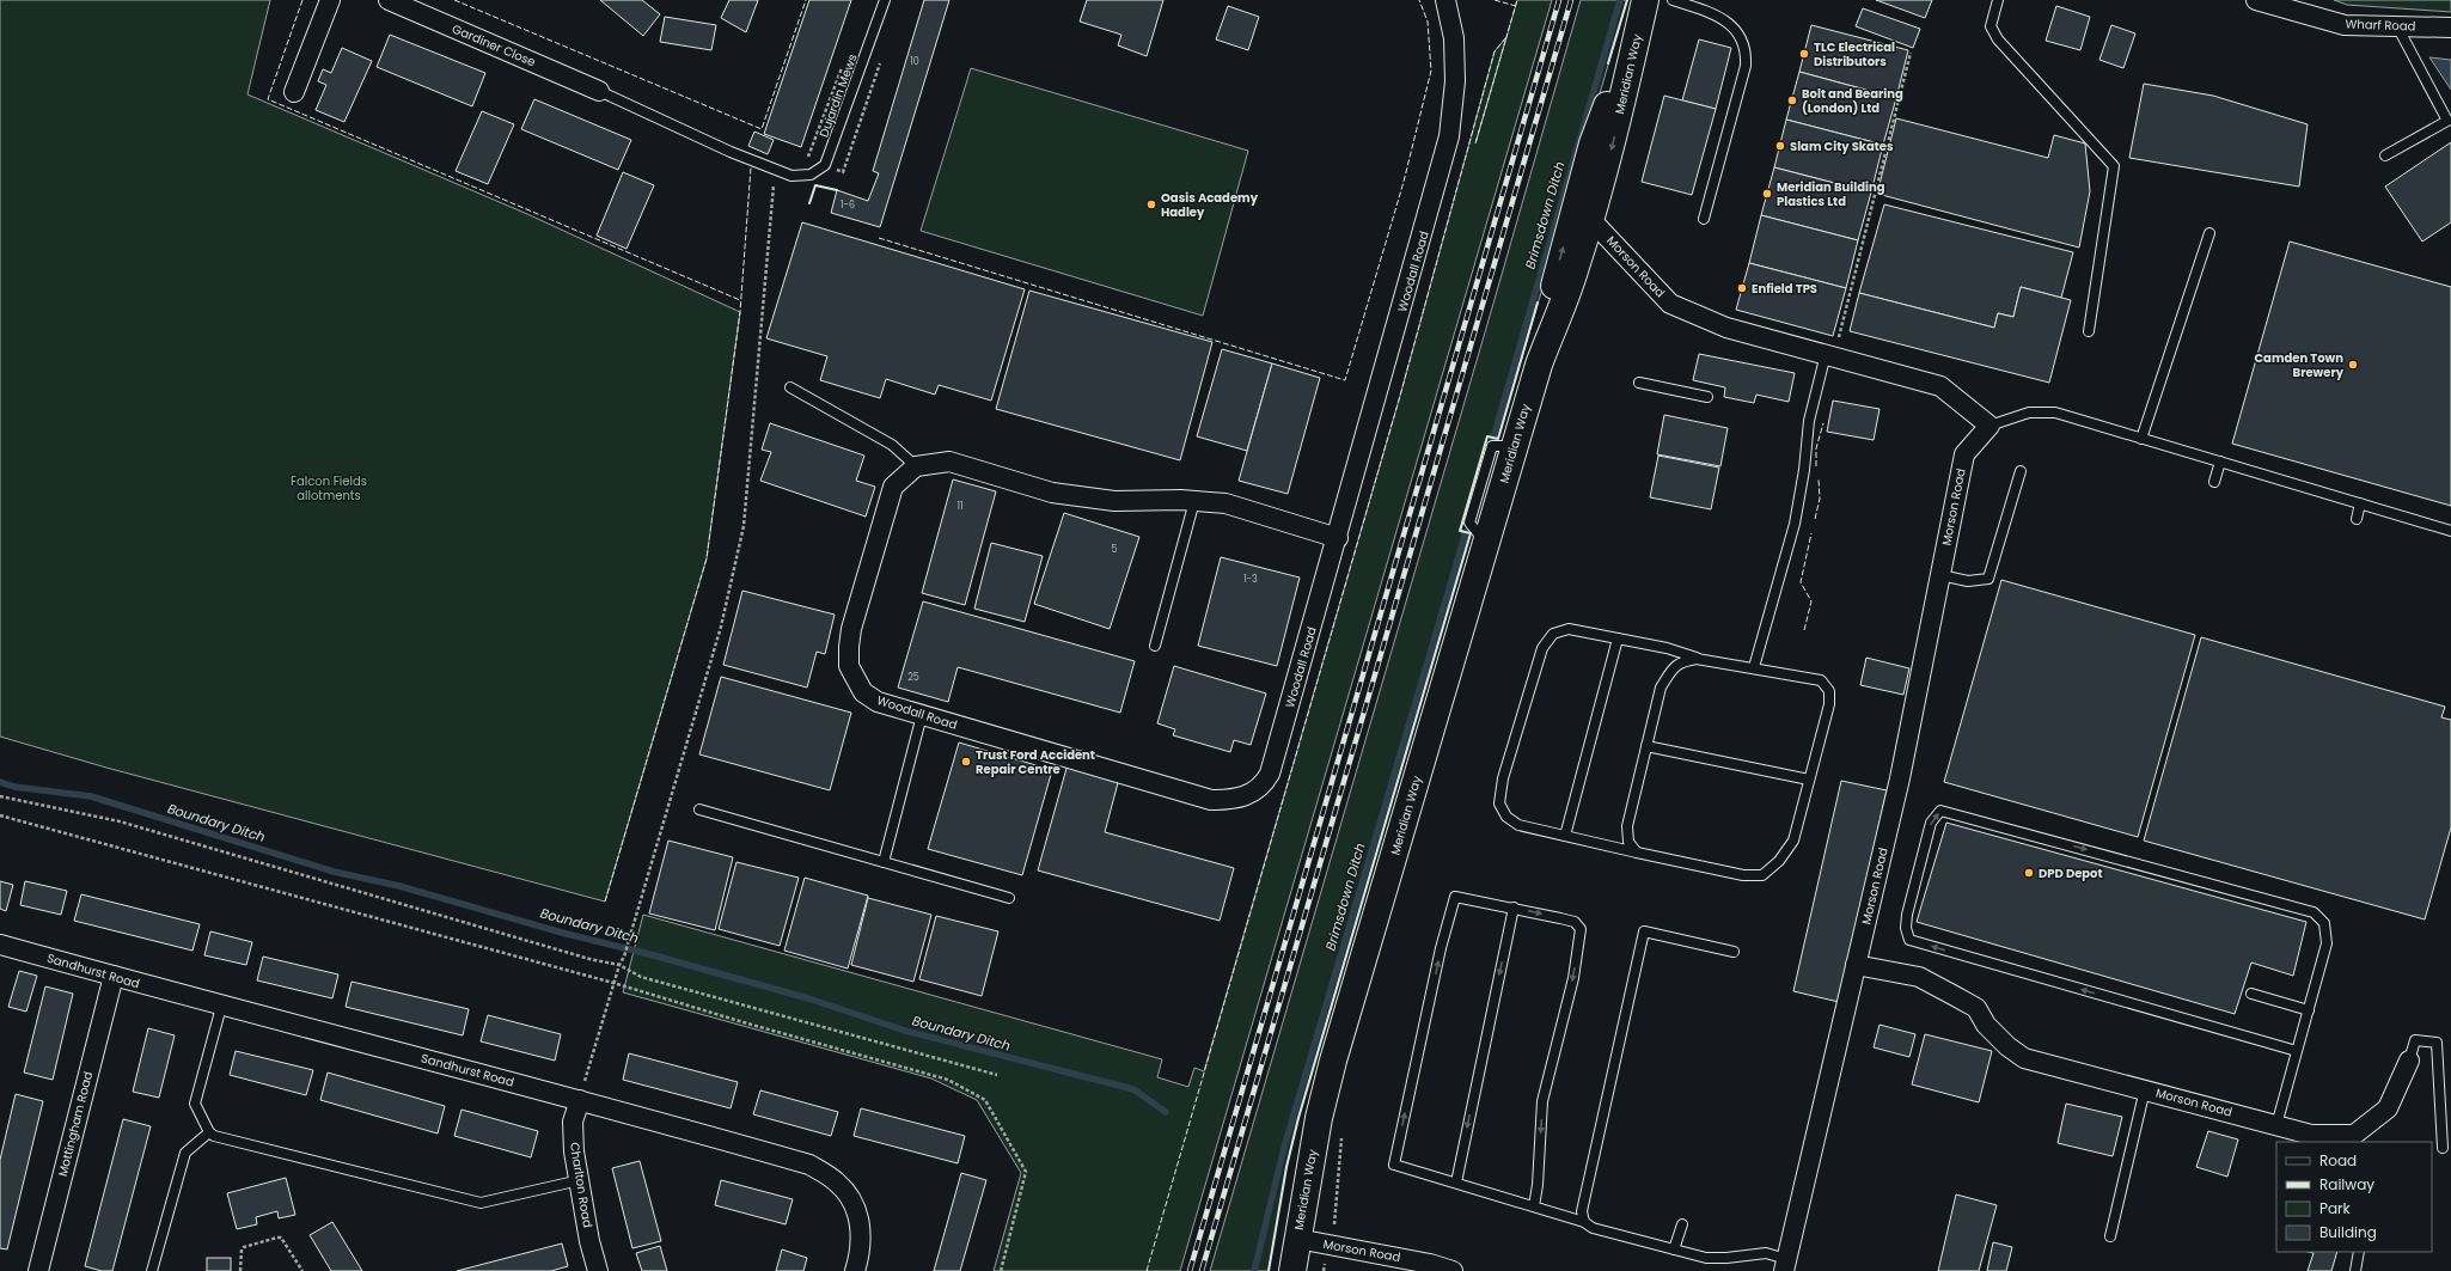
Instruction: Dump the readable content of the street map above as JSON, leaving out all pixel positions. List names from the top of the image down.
{
  "streets": {
    "main road": ["Meridian Way"],
    "street": [
      "Wharf Road",
      "Gardiner Close",
      "Morson Road",
      "Woodall Road",
      "Sandhurst Road",
      "Mottingham Road",
      "Charlton Road"
    ],
    "lane": ["Dujardin Mews"]
  },
  "crossings": [
    ["Meridian Way", "Morson Road"],
    ["Sandhurst Road", "Mottingham Road"],
    ["Sandhurst Road", "Charlton Road"]
  ],
  "water": ["Brimsdown Ditch", "Boundary Ditch"],
  "parks": ["Falcon Fields allotments"],
  "places": [
    "TLC Electrical Distributors",
    "Bolt and Bearing (London) Ltd",
    "Slam City Skates",
    "Meridian Building Plastics Ltd",
    "Oasis Academy Hadley",
    "Enfield TPS",
    "Camden Town Brewery",
    "Trust Ford Accident Repair Centre",
    "DPD Depot"
  ],
  "house_numbers": [
    "10",
    "1-6",
    "11",
    "5",
    "1-3",
    "25"
  ],
  "legend": [
    "Road",
    "Railway",
    "Park",
    "Building"
  ]
}
